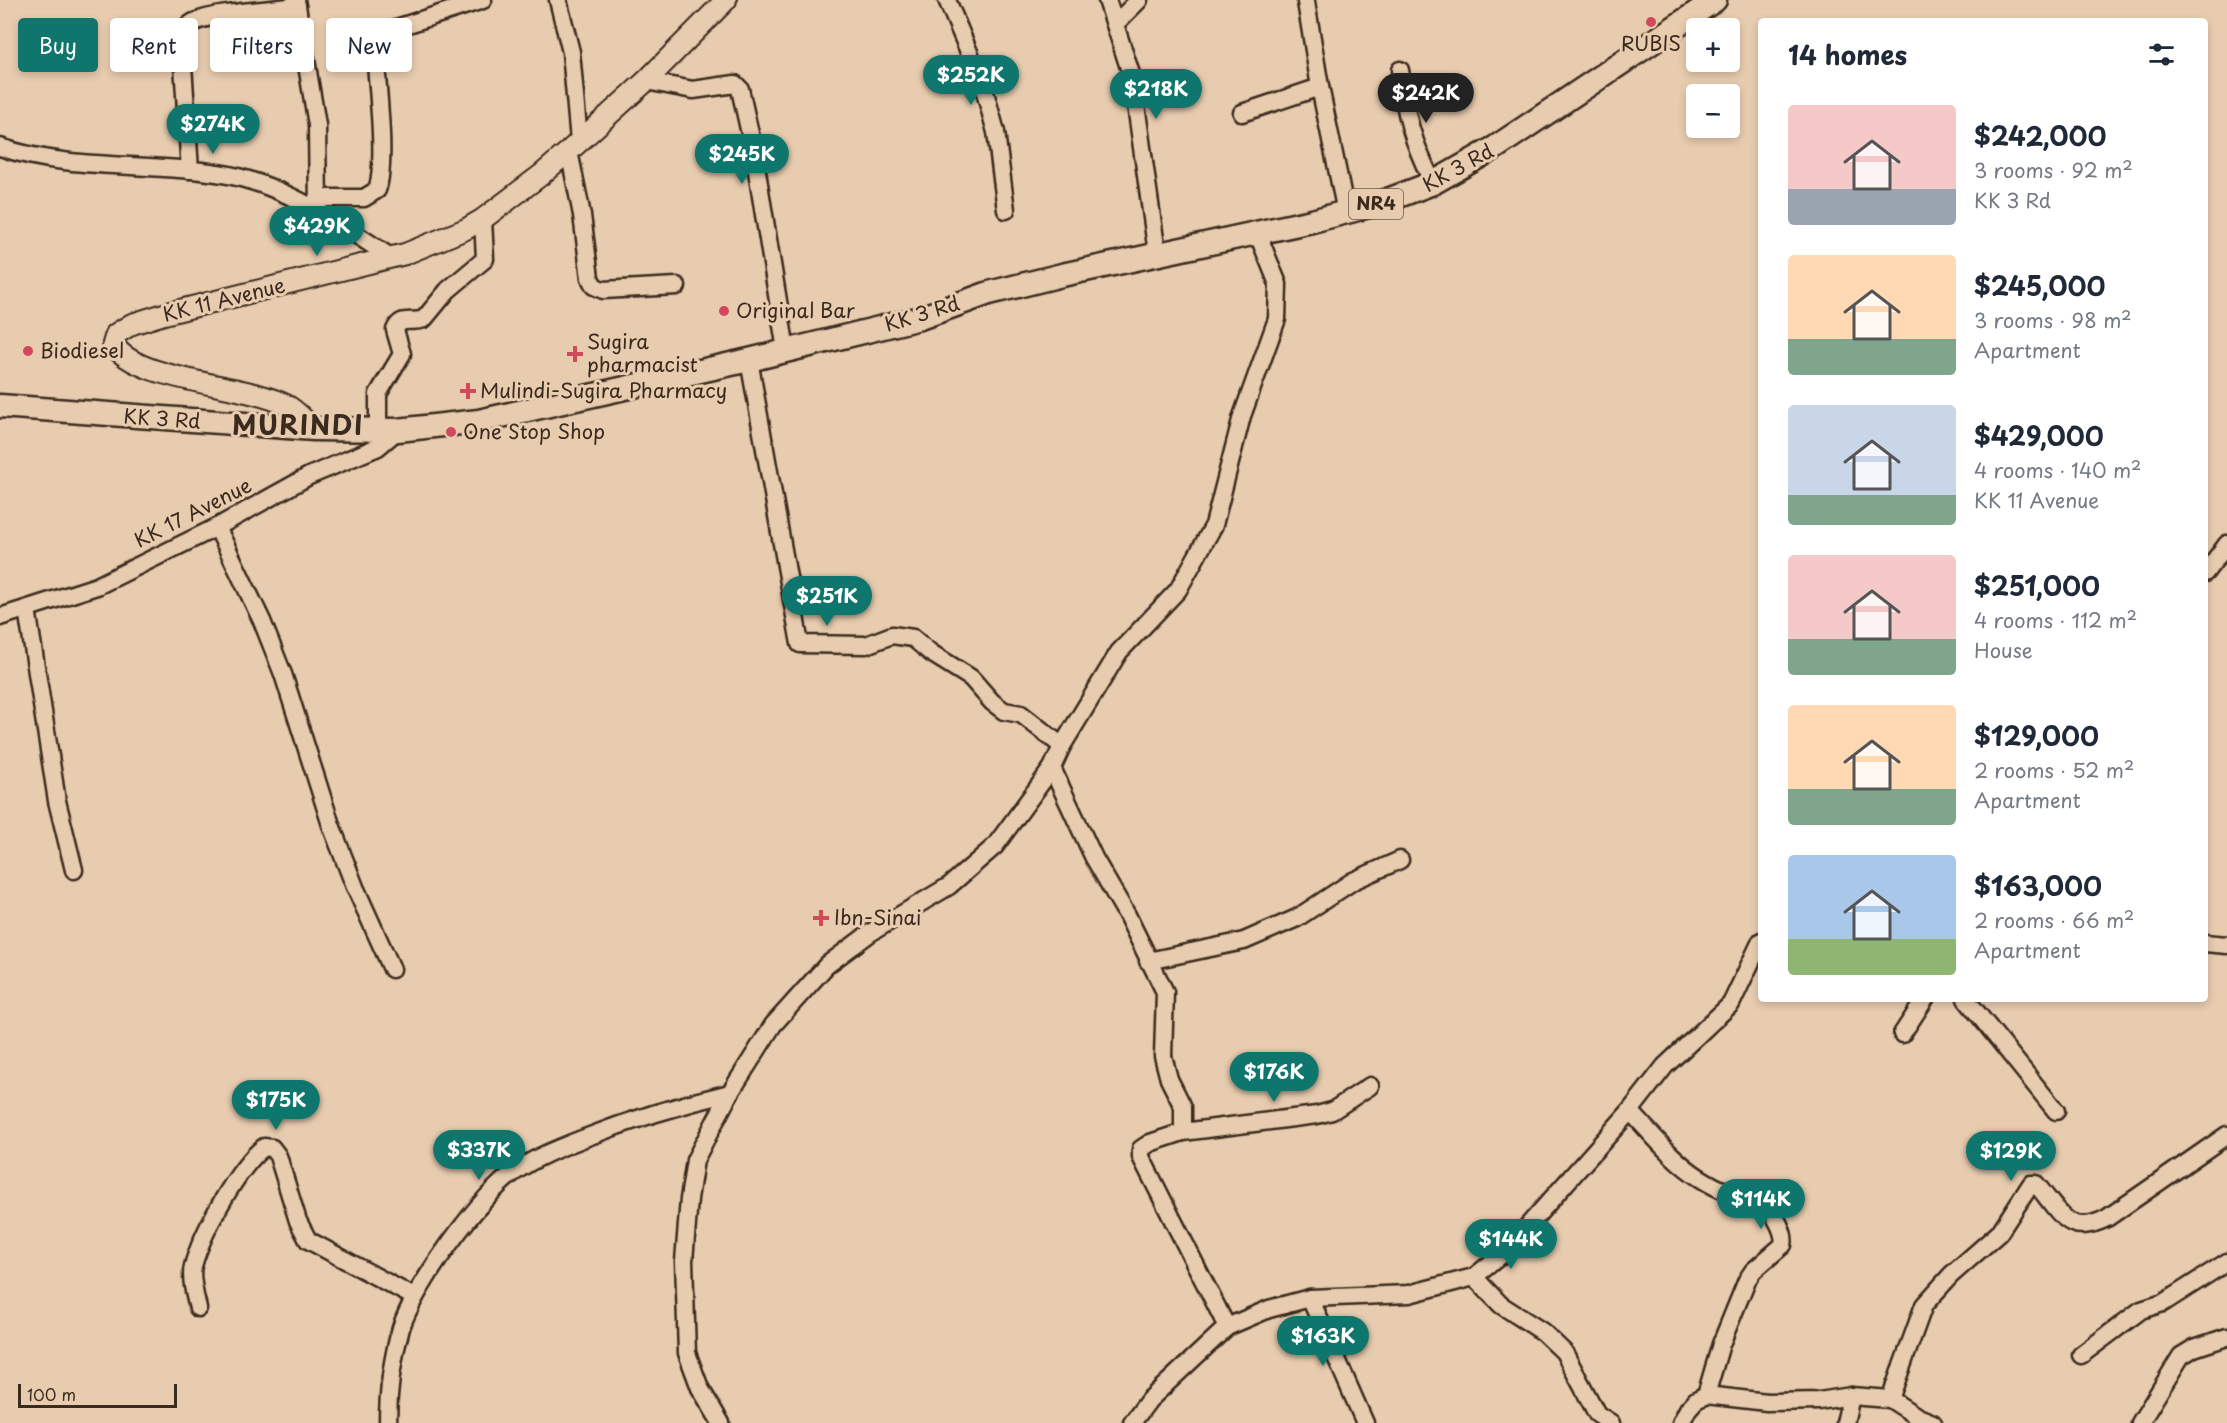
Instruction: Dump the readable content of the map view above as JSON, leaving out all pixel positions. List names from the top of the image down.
{
  "streets": {
    "highway": ["KK 3 Rd", "NR4"],
    "main road": ["KK 11 Avenue"],
    "street": ["KK 17 Avenue"]
  },
  "crossings": [
    ["KK 3 Rd", "KK 11 Avenue"],
    ["KK 3 Rd", "KK 17 Avenue"]
  ],
  "districts": ["MURINDI"],
  "places": {
    "other": [
      "RUBIS",
      "Original Bar",
      "Biodiesel",
      "One Stop Shop"
    ],
    "health": ["Sugira pharmacist", "Mulindi-Sugira Pharmacy", "Ibn-Sinai"]
  },
  "scale_bar": "100 m",
  "page": {
    "map_buttons": ["+", "−"],
    "chip": [
      "Buy",
      "Rent",
      "Filters",
      "New"
    ],
    "heading": "14 homes",
    "price": [
      "$252K",
      "$218K",
      "$242K",
      "$274K",
      "$245K",
      "$429K",
      "$251K",
      "$176K",
      "$175K",
      "$337K",
      "$129K",
      "$114K",
      "$144K",
      "$163K"
    ],
    "list": [
      {
        "name": "$242,000",
        "note": "3 rooms · 92 m² · KK 3 Rd"
      },
      {
        "name": "$245,000",
        "note": "3 rooms · 98 m² · Apartment"
      },
      {
        "name": "$429,000",
        "note": "4 rooms · 140 m² · KK 11 Avenue"
      },
      {
        "name": "$251,000",
        "note": "4 rooms · 112 m² · House"
      },
      {
        "name": "$129,000",
        "note": "2 rooms · 52 m² · Apartment"
      },
      {
        "name": "$163,000",
        "note": "2 rooms · 66 m² · Apartment"
      }
    ],
    "scale": "100 m"
  }
}
